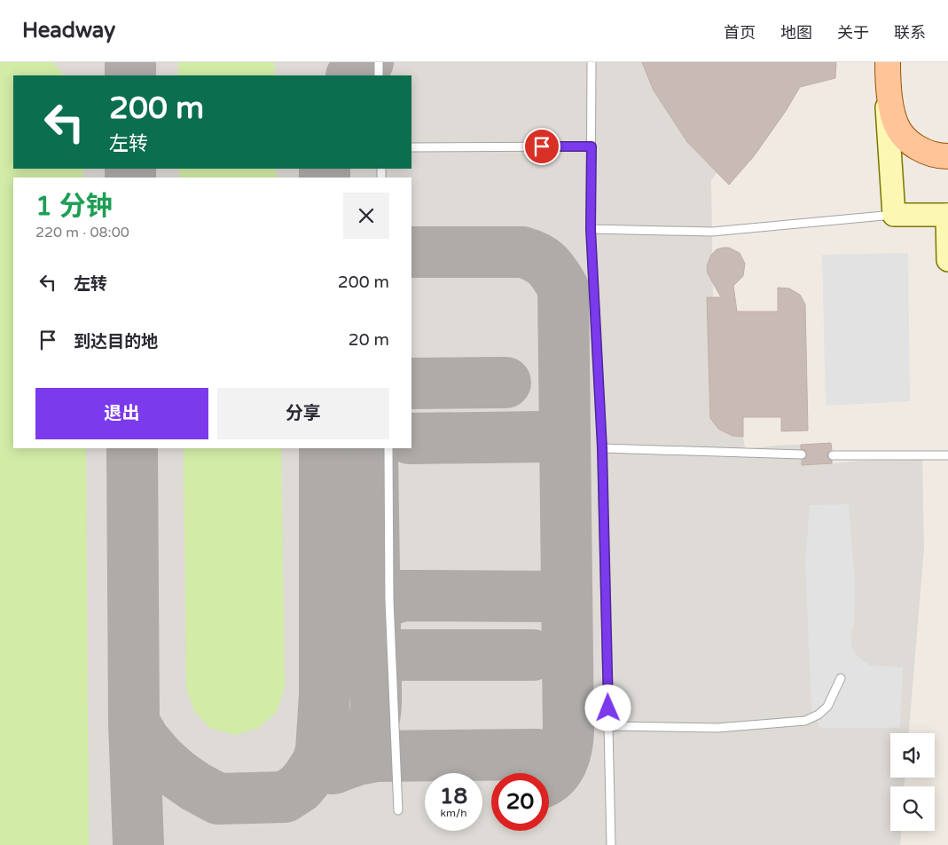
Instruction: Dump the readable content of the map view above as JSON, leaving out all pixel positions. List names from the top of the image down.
{
  "page": {
    "header": "Headway",
    "nav": [
      "首页",
      "地图",
      "关于",
      "联系"
    ],
    "turn": ["200 m", "左转"],
    "heading": ["1 分钟", "220 m · 08:00"],
    "list": [
      {
        "name": "左转",
        "value": "200 m"
      },
      {
        "name": "到达目的地",
        "value": "20 m"
      }
    ],
    "buttons": ["退出", "分享"],
    "speed": "18 km/h",
    "limit": "20"
  }
}
